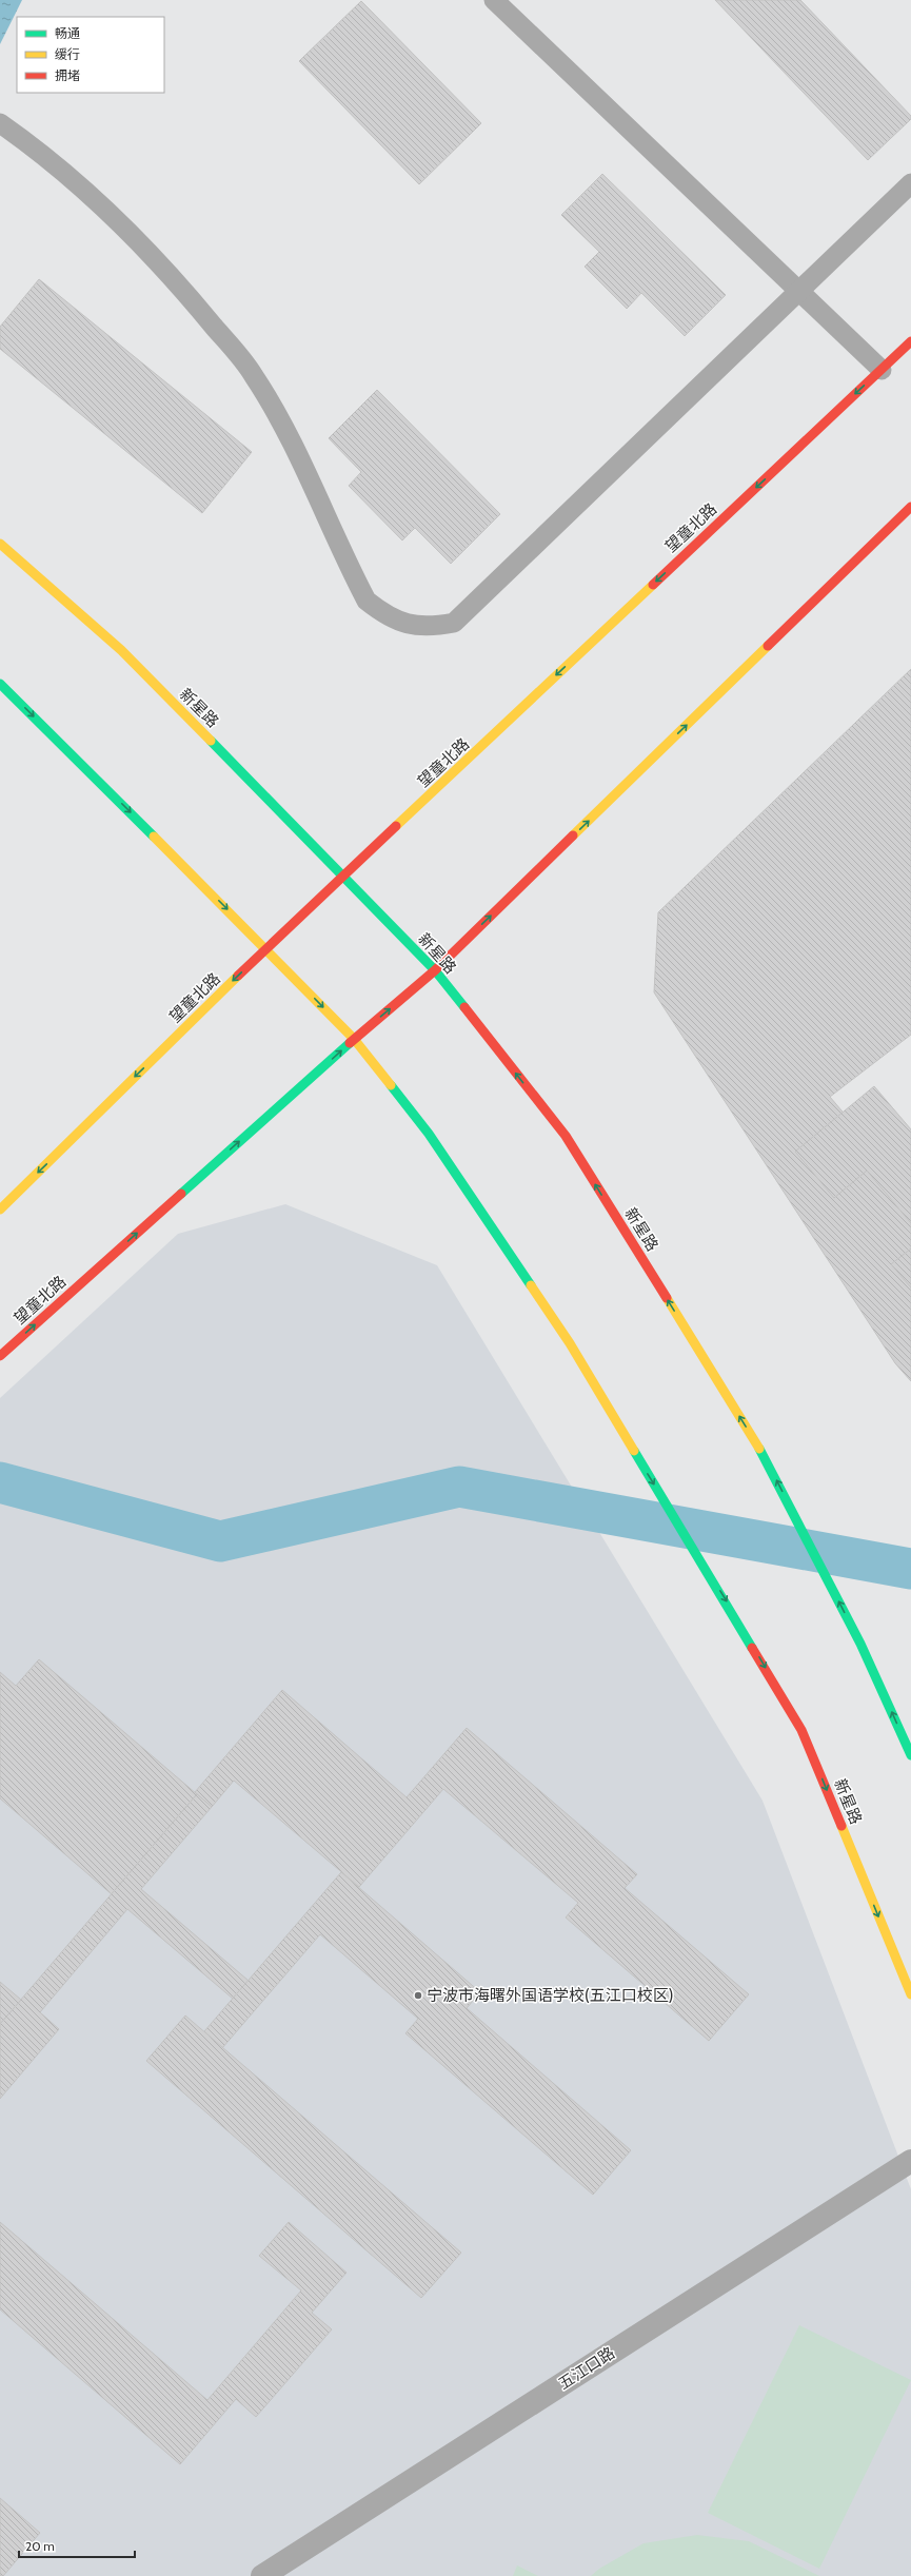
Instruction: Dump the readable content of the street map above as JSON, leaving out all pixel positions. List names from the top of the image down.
{
  "streets": {
    "main road": ["望童北路", "新星路"],
    "street": ["五江口路"]
  },
  "crossings": [
    ["望童北路", "新星路"]
  ],
  "places": ["宁波市海曙外国语学校(五江口校区)"],
  "legend": ["畅通", "缓行", "拥堵"],
  "scale_bar": "20 m"
}
